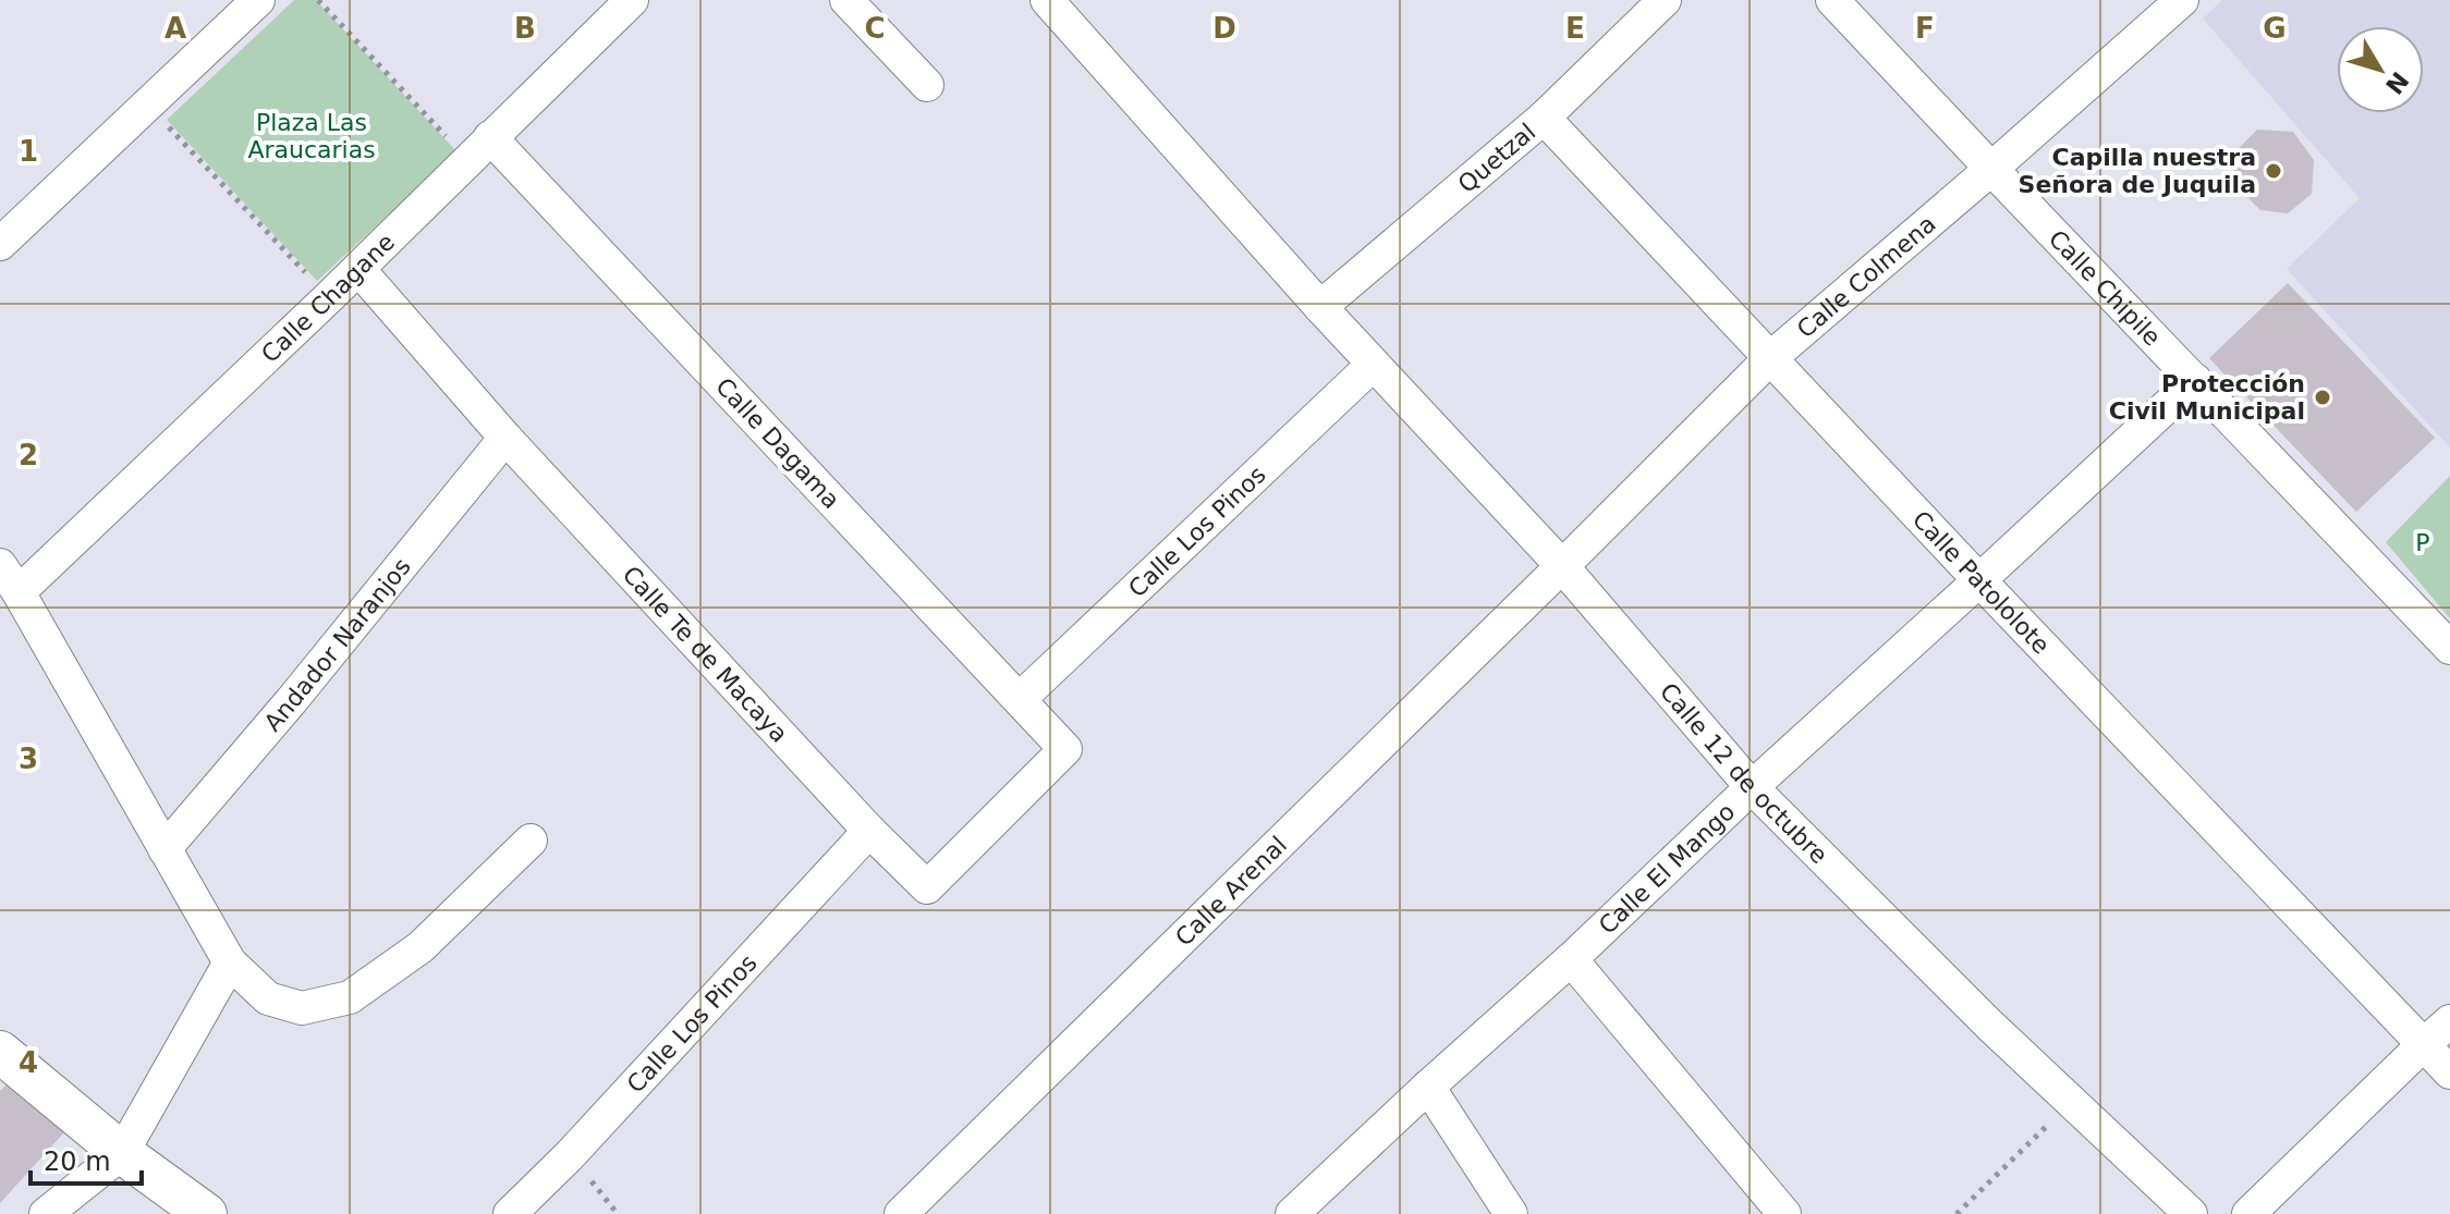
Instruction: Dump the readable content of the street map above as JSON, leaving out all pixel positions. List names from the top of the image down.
{
  "streets": {
    "street": [
      "Quetzal",
      "Calle Colmena",
      "Calle Chipile",
      "Calle Chagane",
      "Calle Dagama",
      "Calle Los Pinos",
      "Calle Patololote",
      "Andador Naranjos",
      "Calle Te de Macaya",
      "Calle 12 de octubre",
      "Calle El Mango",
      "Calle Arenal"
    ]
  },
  "crossings": [
    ["Quetzal", "Calle Patololote"],
    ["Quetzal", "Calle 12 de octubre"],
    ["Calle Colmena", "Calle Chipile"],
    ["Calle Colmena", "Calle Patololote"],
    ["Calle Colmena", "Calle 12 de octubre"],
    ["Calle Colmena", "Calle Arenal"],
    ["Calle Chipile", "Calle El Mango"],
    ["Calle Chagane", "Calle Dagama"],
    ["Calle Chagane", "Calle Te de Macaya"],
    ["Calle Dagama", "Calle Los Pinos"],
    ["Calle Dagama", "Calle Te de Macaya"],
    ["Calle Los Pinos", "Calle Te de Macaya"],
    ["Calle Los Pinos", "Calle 12 de octubre"],
    ["Calle Patololote", "Calle El Mango"],
    ["Andador Naranjos", "Calle Te de Macaya"],
    ["Calle 12 de octubre", "Calle El Mango"],
    ["Calle 12 de octubre", "Calle Arenal"]
  ],
  "parks": ["Plaza Las Araucarias", "P"],
  "places": ["Capilla nuestra Señora de Juquila", "Protección Civil Municipal"],
  "scale_bar": "20 m",
  "north": "bottom right",
  "grid": {
    "columns": [
      "A",
      "B",
      "C",
      "D",
      "E",
      "F",
      "G"
    ],
    "rows": [
      "1",
      "2",
      "3",
      "4"
    ]
  }
}
